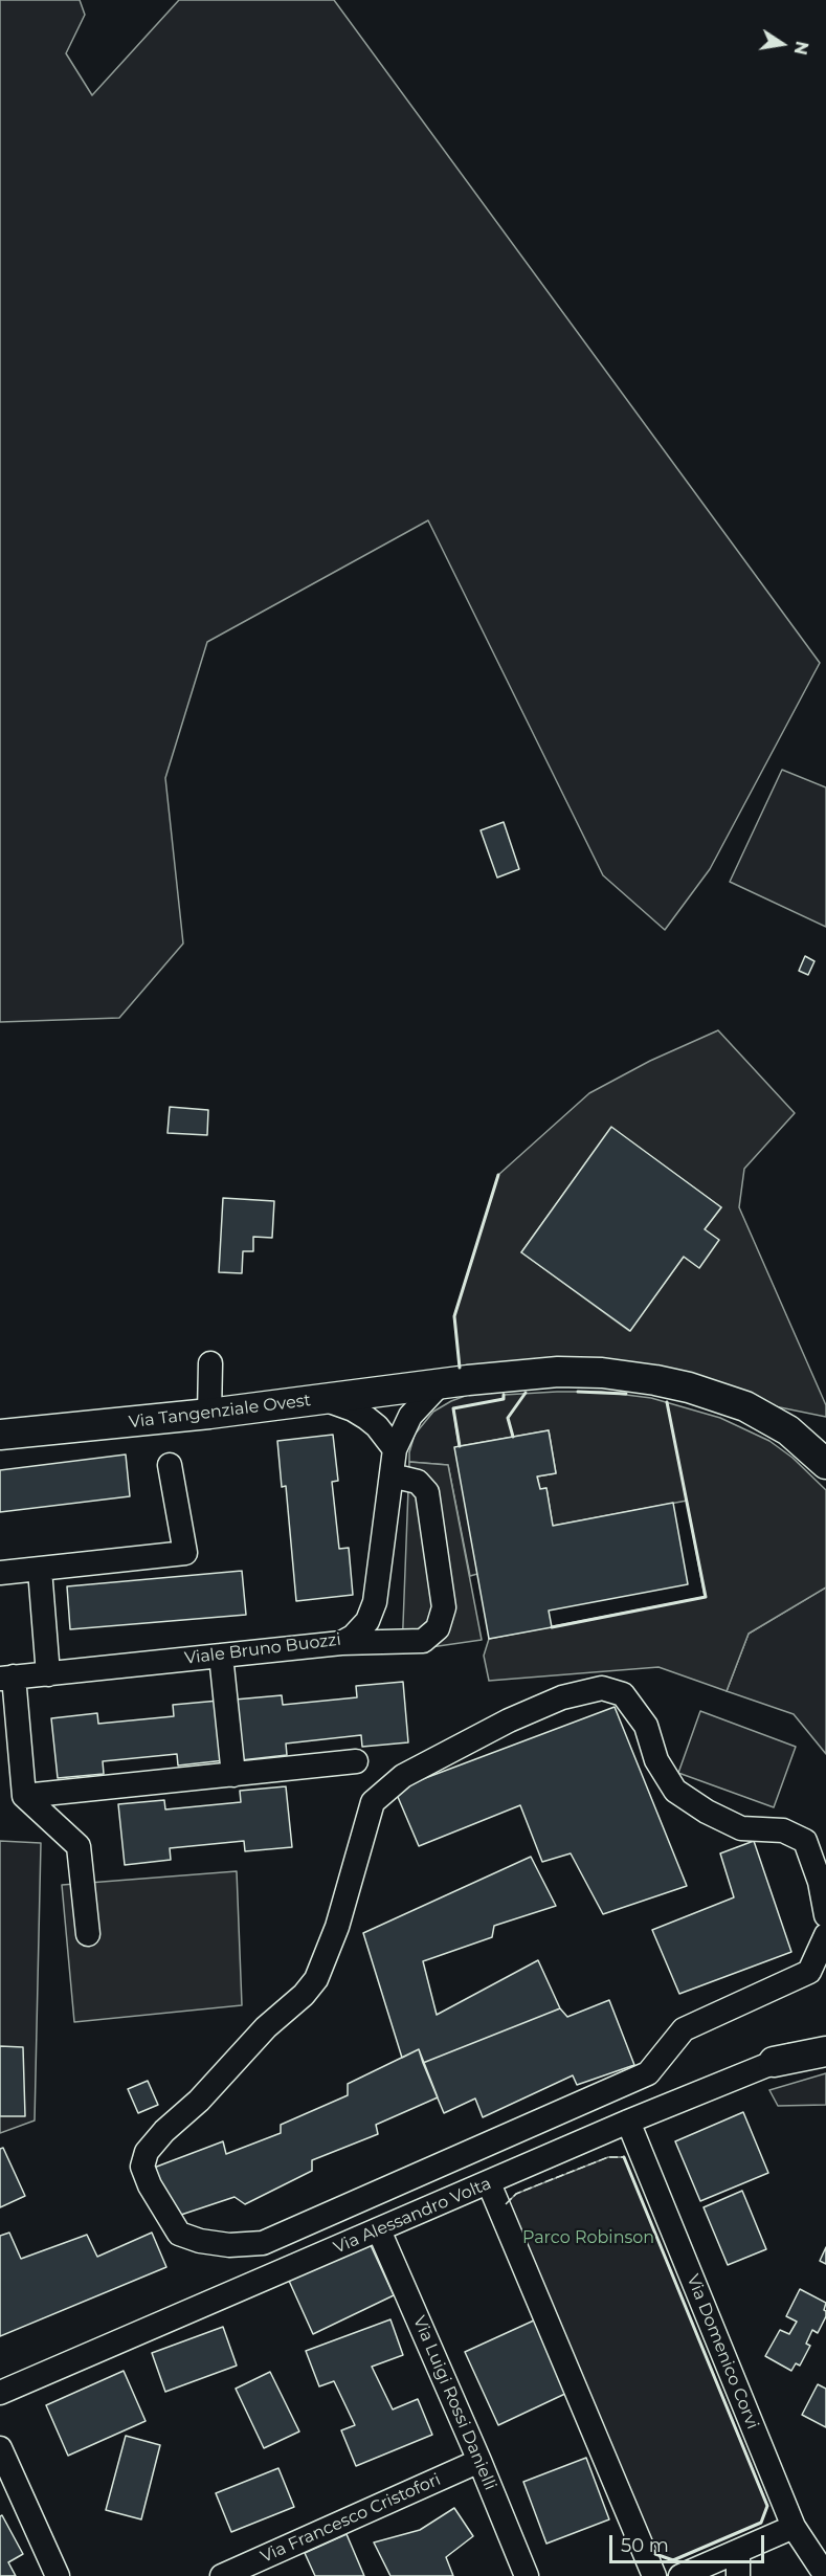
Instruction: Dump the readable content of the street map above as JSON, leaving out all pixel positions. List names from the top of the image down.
{
  "streets": {
    "main road": ["Via Tangenziale Ovest"],
    "street": [
      "Viale Bruno Buozzi",
      "Via Alessandro Volta",
      "Via Domenico Corvi",
      "Via Luigi Rossi Danielli",
      "Via Francesco Cristofori"
    ]
  },
  "crossings": [
    ["Via Alessandro Volta", "Via Domenico Corvi"],
    ["Via Alessandro Volta", "Via Luigi Rossi Danielli"],
    ["Via Luigi Rossi Danielli", "Via Francesco Cristofori"]
  ],
  "parks": ["Parco Robinson"],
  "scale_bar": "50 m",
  "north": "right"
}
